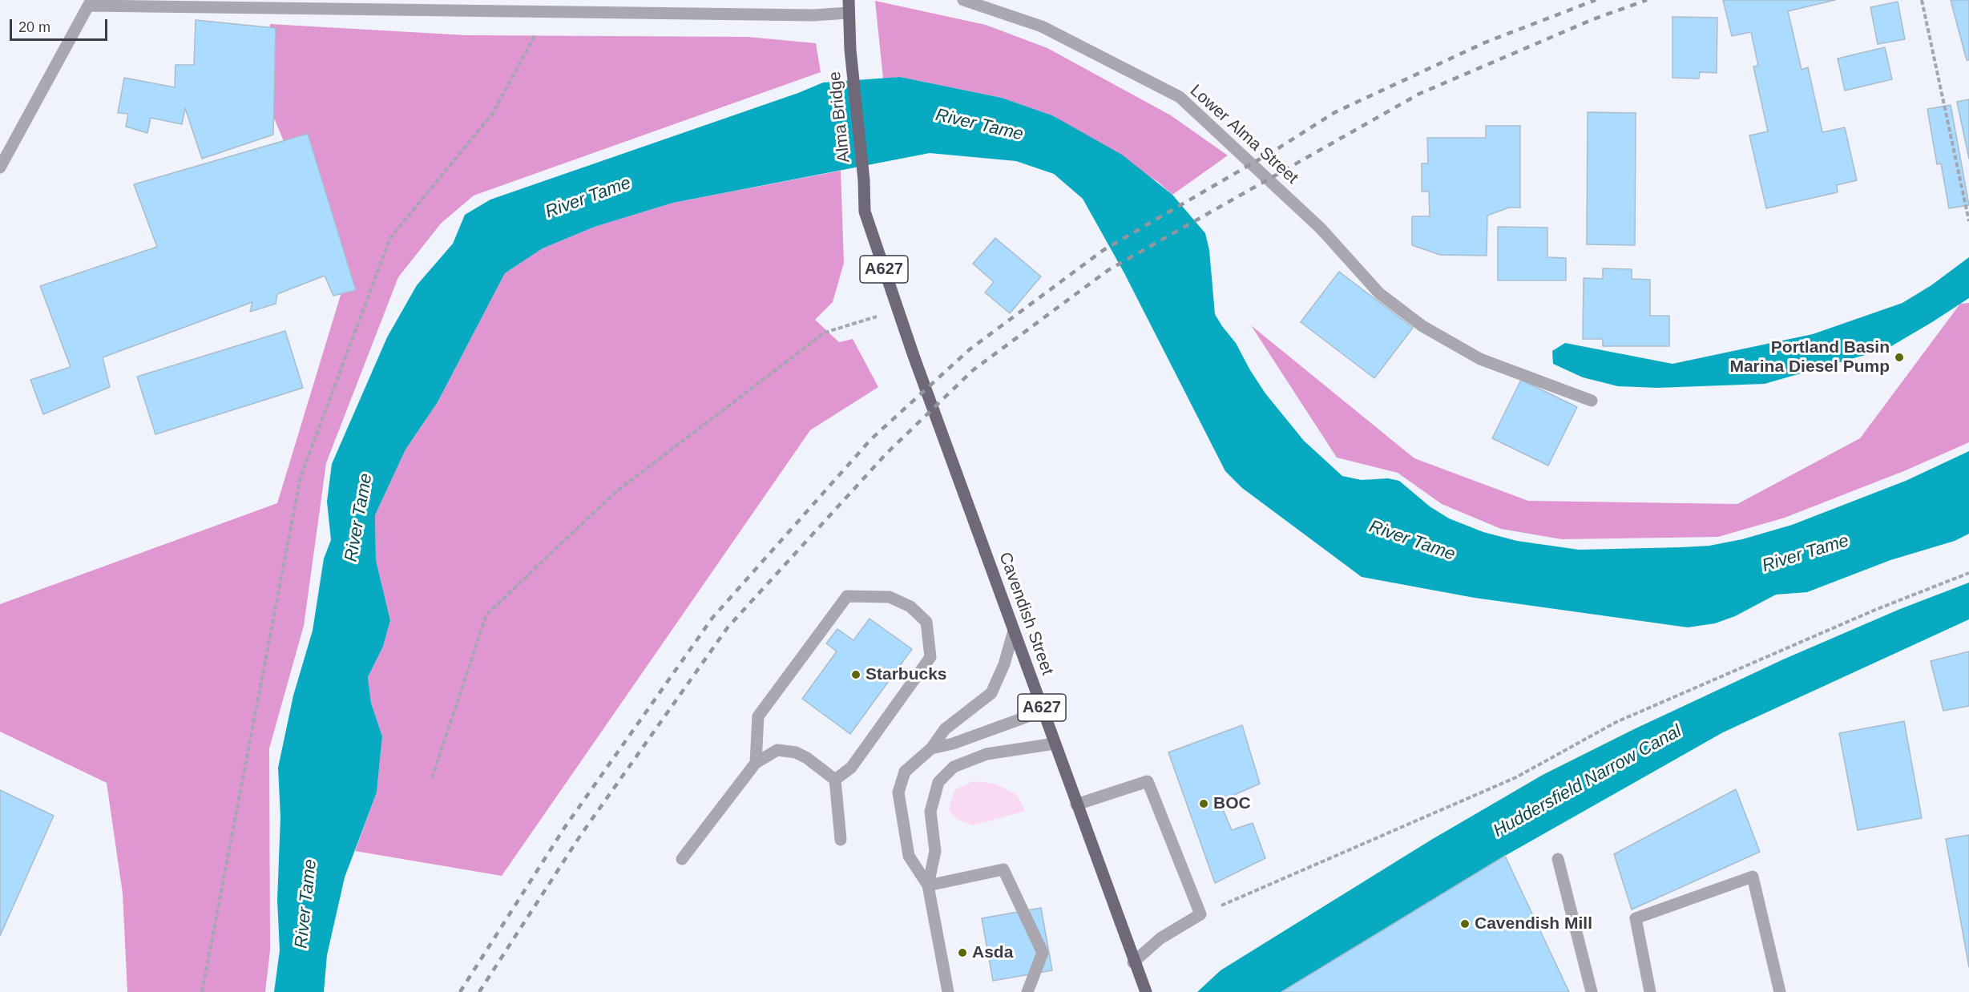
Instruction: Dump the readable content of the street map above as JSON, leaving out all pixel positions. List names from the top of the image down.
{
  "streets": {
    "main road": ["Alma Bridge", "A627", "Cavendish Street"],
    "street": ["Lower Alma Street"]
  },
  "crossings": [
    ["Alma Bridge", "A627"],
    ["Alma Bridge", "Cavendish Street"]
  ],
  "water": ["River Tame", "Huddersfield Narrow Canal"],
  "places": [
    "Portland Basin Marina Diesel Pump",
    "Starbucks",
    "BOC",
    "Cavendish Mill",
    "Asda"
  ],
  "scale_bar": "20 m"
}
